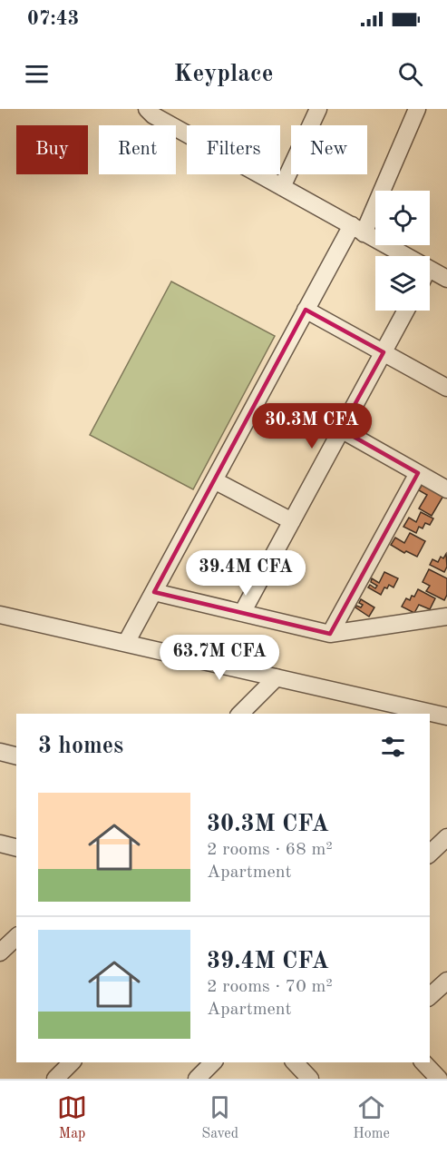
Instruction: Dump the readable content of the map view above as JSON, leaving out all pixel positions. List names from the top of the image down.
{
  "page": {
    "status": "07:43",
    "header": "Keyplace",
    "chip": [
      "Buy",
      "Rent",
      "Filters",
      "New"
    ],
    "price": ["30.3M CFA", "39.4M CFA", "63.7M CFA"],
    "heading": "3 homes",
    "list": [
      {
        "name": "30.3M CFA",
        "note": "2 rooms · 68 m² · Apartment"
      },
      {
        "name": "39.4M CFA",
        "note": "2 rooms · 70 m² · Apartment"
      }
    ],
    "tabs": ["Map", "Saved", "Home"]
  }
}
